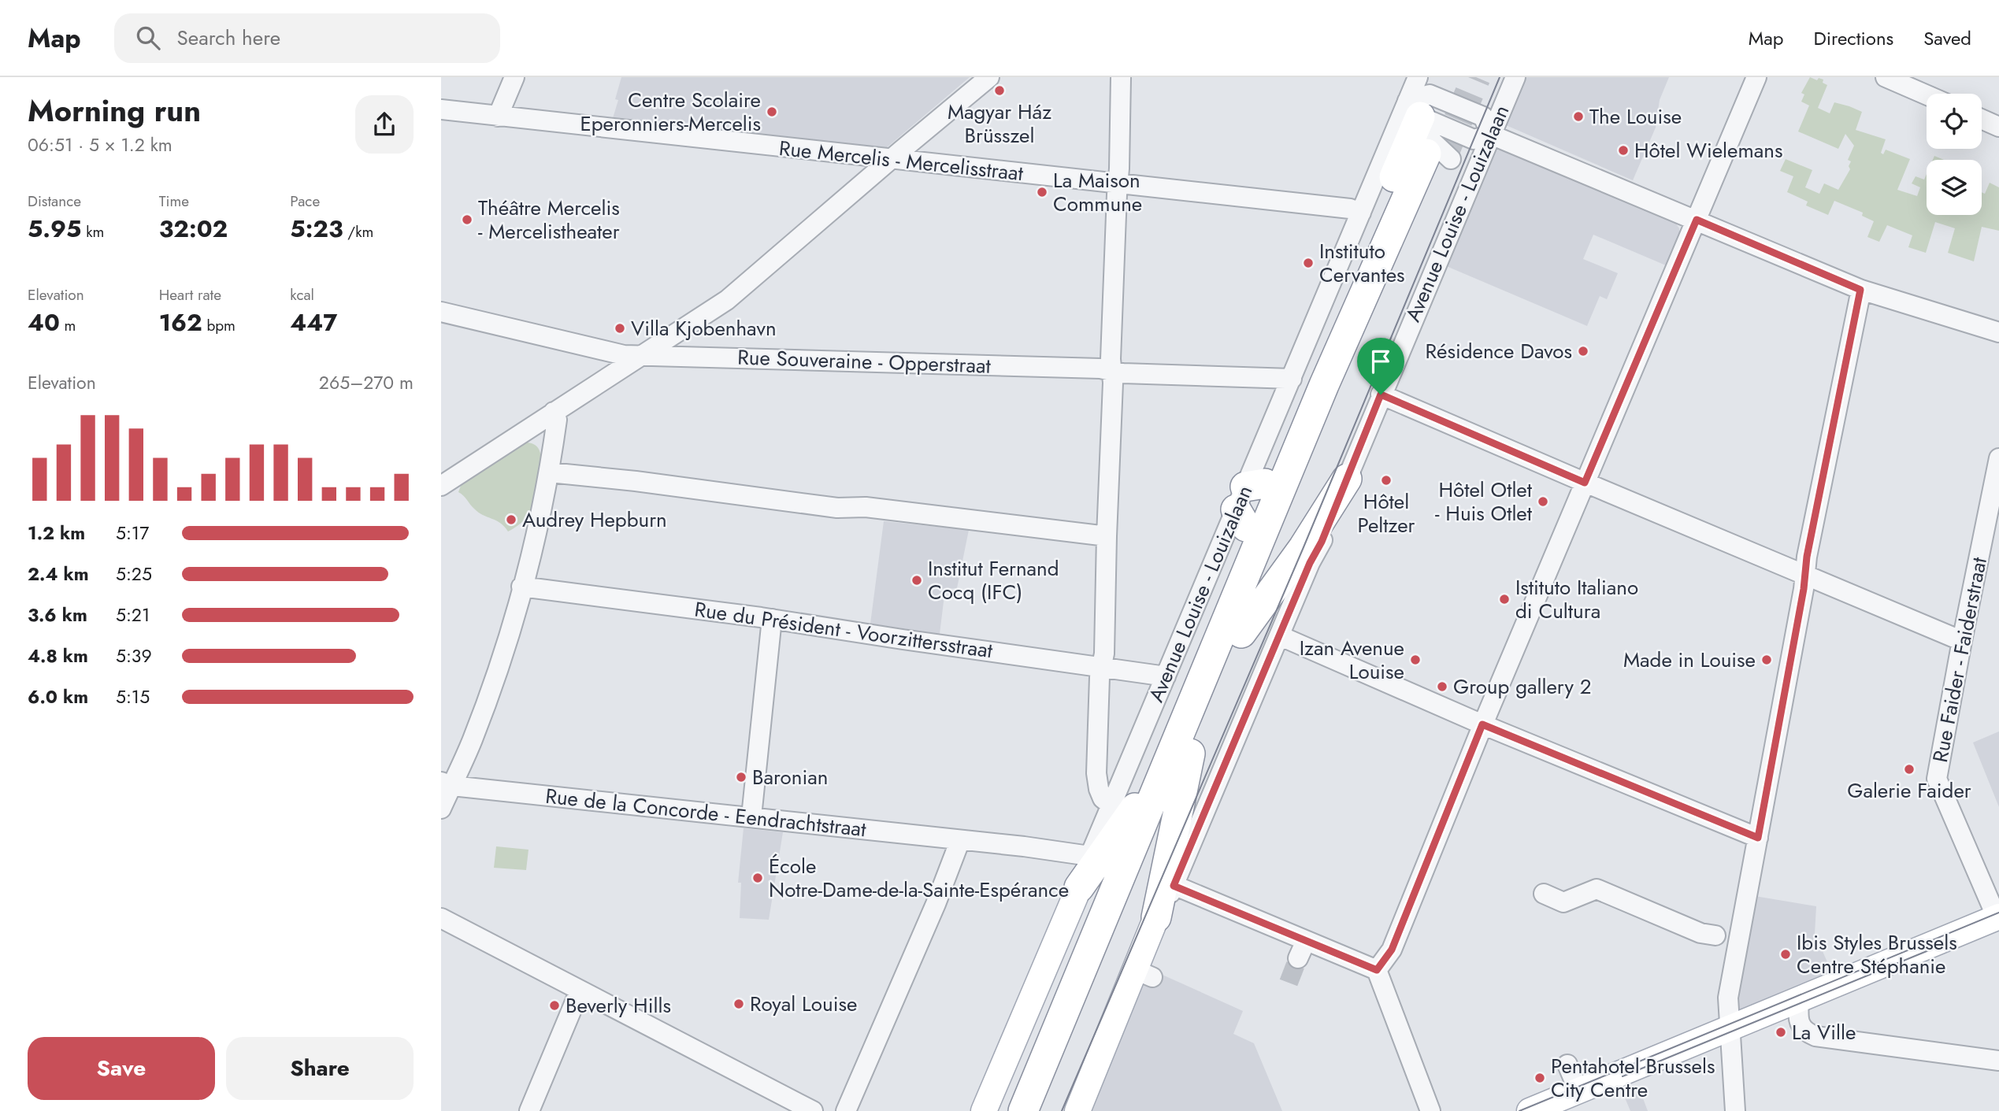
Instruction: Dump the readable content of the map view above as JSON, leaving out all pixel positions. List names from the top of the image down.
{
  "streets": {
    "highway": ["Avenue Louise - Louizalaan"],
    "street": [
      "Rue Mercelis - Mercelisstraat",
      "Rue Souveraine - Opperstraat",
      "Rue du Président - Voorzittersstraat",
      "Rue Faider - Faiderstraat",
      "Rue de la Concorde - Eendrachtstraat"
    ]
  },
  "crossings": [
    ["Rue Mercelis - Mercelisstraat", "Avenue Louise - Louizalaan"],
    ["Avenue Louise - Louizalaan", "Rue Souveraine - Opperstraat"],
    ["Avenue Louise - Louizalaan", "Rue du Président - Voorzittersstraat"],
    ["Avenue Louise - Louizalaan", "Rue de la Concorde - Eendrachtstraat"]
  ],
  "places": [
    "Magyar Ház Brüsszel",
    "Centre Scolaire Eperonniers-Mercelis",
    "The Louise",
    "Hôtel Wielemans",
    "La Maison Commune",
    "Théâtre Mercelis - Mercelistheater",
    "Instituto Cervantes",
    "Villa Kjobenhavn",
    "Résidence Davos",
    "Hôtel Peltzer",
    "Hôtel Otlet - Huis Otlet",
    "Audrey Hepburn",
    "Institut Fernand Cocq (IFC)",
    "Istituto Italiano di Cultura",
    "Izan Avenue Louise",
    "Made in Louise",
    "Group gallery 2",
    "Galerie Faider",
    "Baronian",
    "École Notre-Dame-de-la-Sainte-Espérance",
    "Ibis Styles Brussels Centre Stéphanie",
    "Royal Louise",
    "Beverly Hills",
    "La Ville",
    "Pentahotel Brussels City Centre"
  ],
  "page": {
    "header": "Map",
    "search": "Search here",
    "nav": ["Map", "Directions", "Saved"],
    "heading": ["Morning run", "06:51 · 5 × 1.2 km"],
    "stats": [
      ["Distance", "5.95 km"],
      ["Time", "32:02"],
      ["Pace", "5:23 /km"],
      ["Elevation", "40 m"],
      ["Heart rate", "162 bpm"],
      ["kcal", "447"]
    ],
    "chart": ["Elevation", "265–270 m"],
    "list": [
      {
        "name": "1.2 km",
        "note": "5:17"
      },
      {
        "name": "2.4 km",
        "note": "5:25"
      },
      {
        "name": "3.6 km",
        "note": "5:21"
      },
      {
        "name": "4.8 km",
        "note": "5:39"
      },
      {
        "name": "6.0 km",
        "note": "5:15"
      }
    ],
    "buttons": ["Save", "Share"]
  }
}
